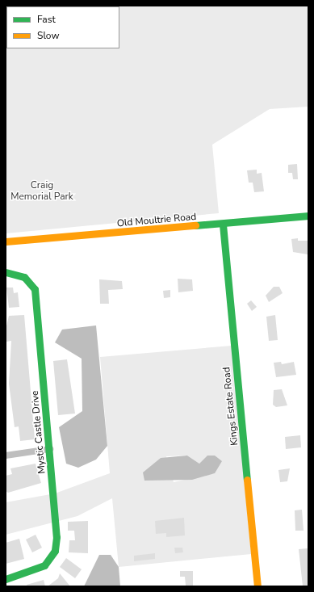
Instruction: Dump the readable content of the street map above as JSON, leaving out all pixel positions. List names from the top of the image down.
{
  "streets": {
    "street": ["Old Moultrie Road", "Kings Estate Road", "Mystic Castle Drive"]
  },
  "crossings": [
    ["Old Moultrie Road", "Kings Estate Road"]
  ],
  "parks": ["Craig Memorial Park"],
  "legend": ["Fast", "Slow"]
}
